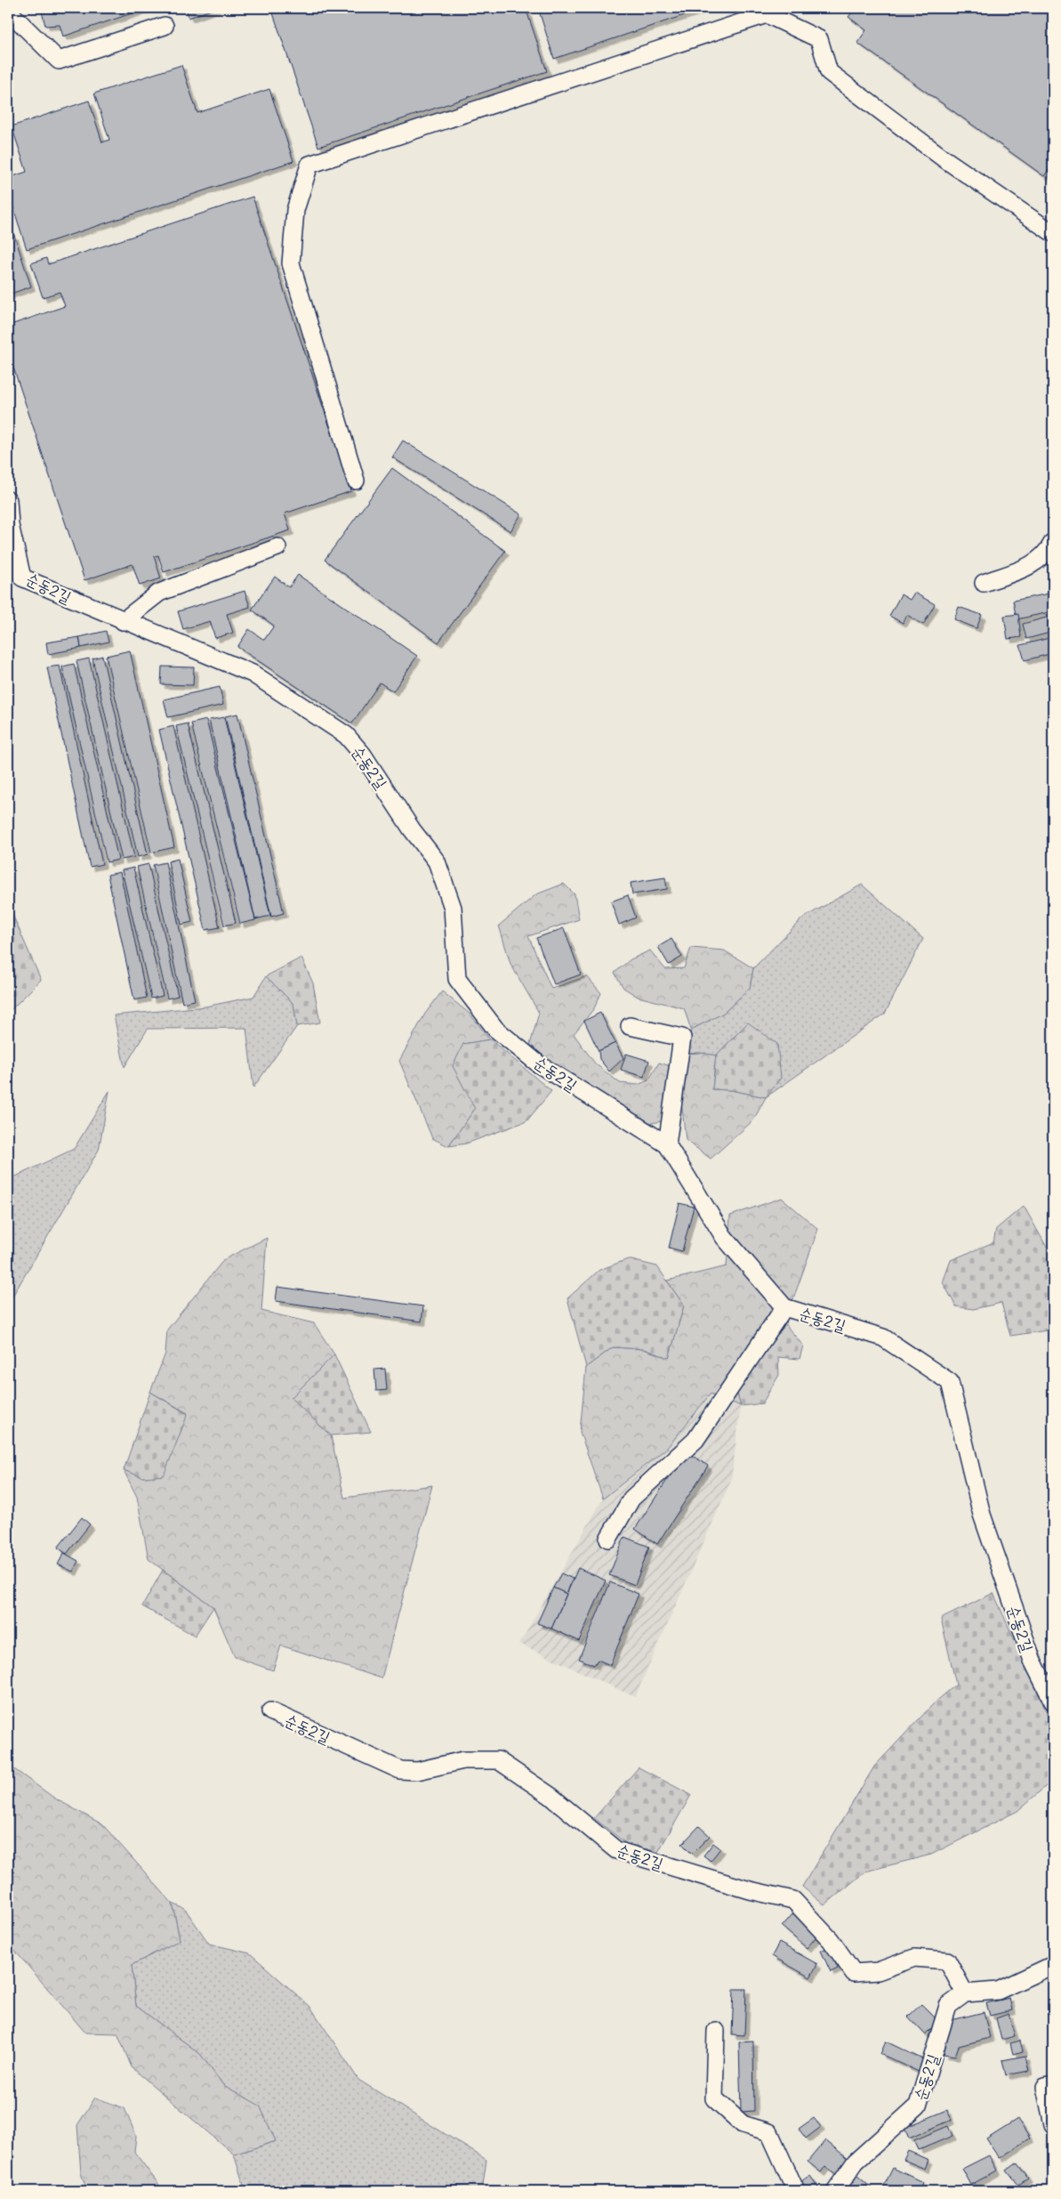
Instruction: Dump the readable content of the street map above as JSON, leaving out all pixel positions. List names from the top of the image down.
{
  "streets": {
    "street": ["순동2길"]
  }
}
